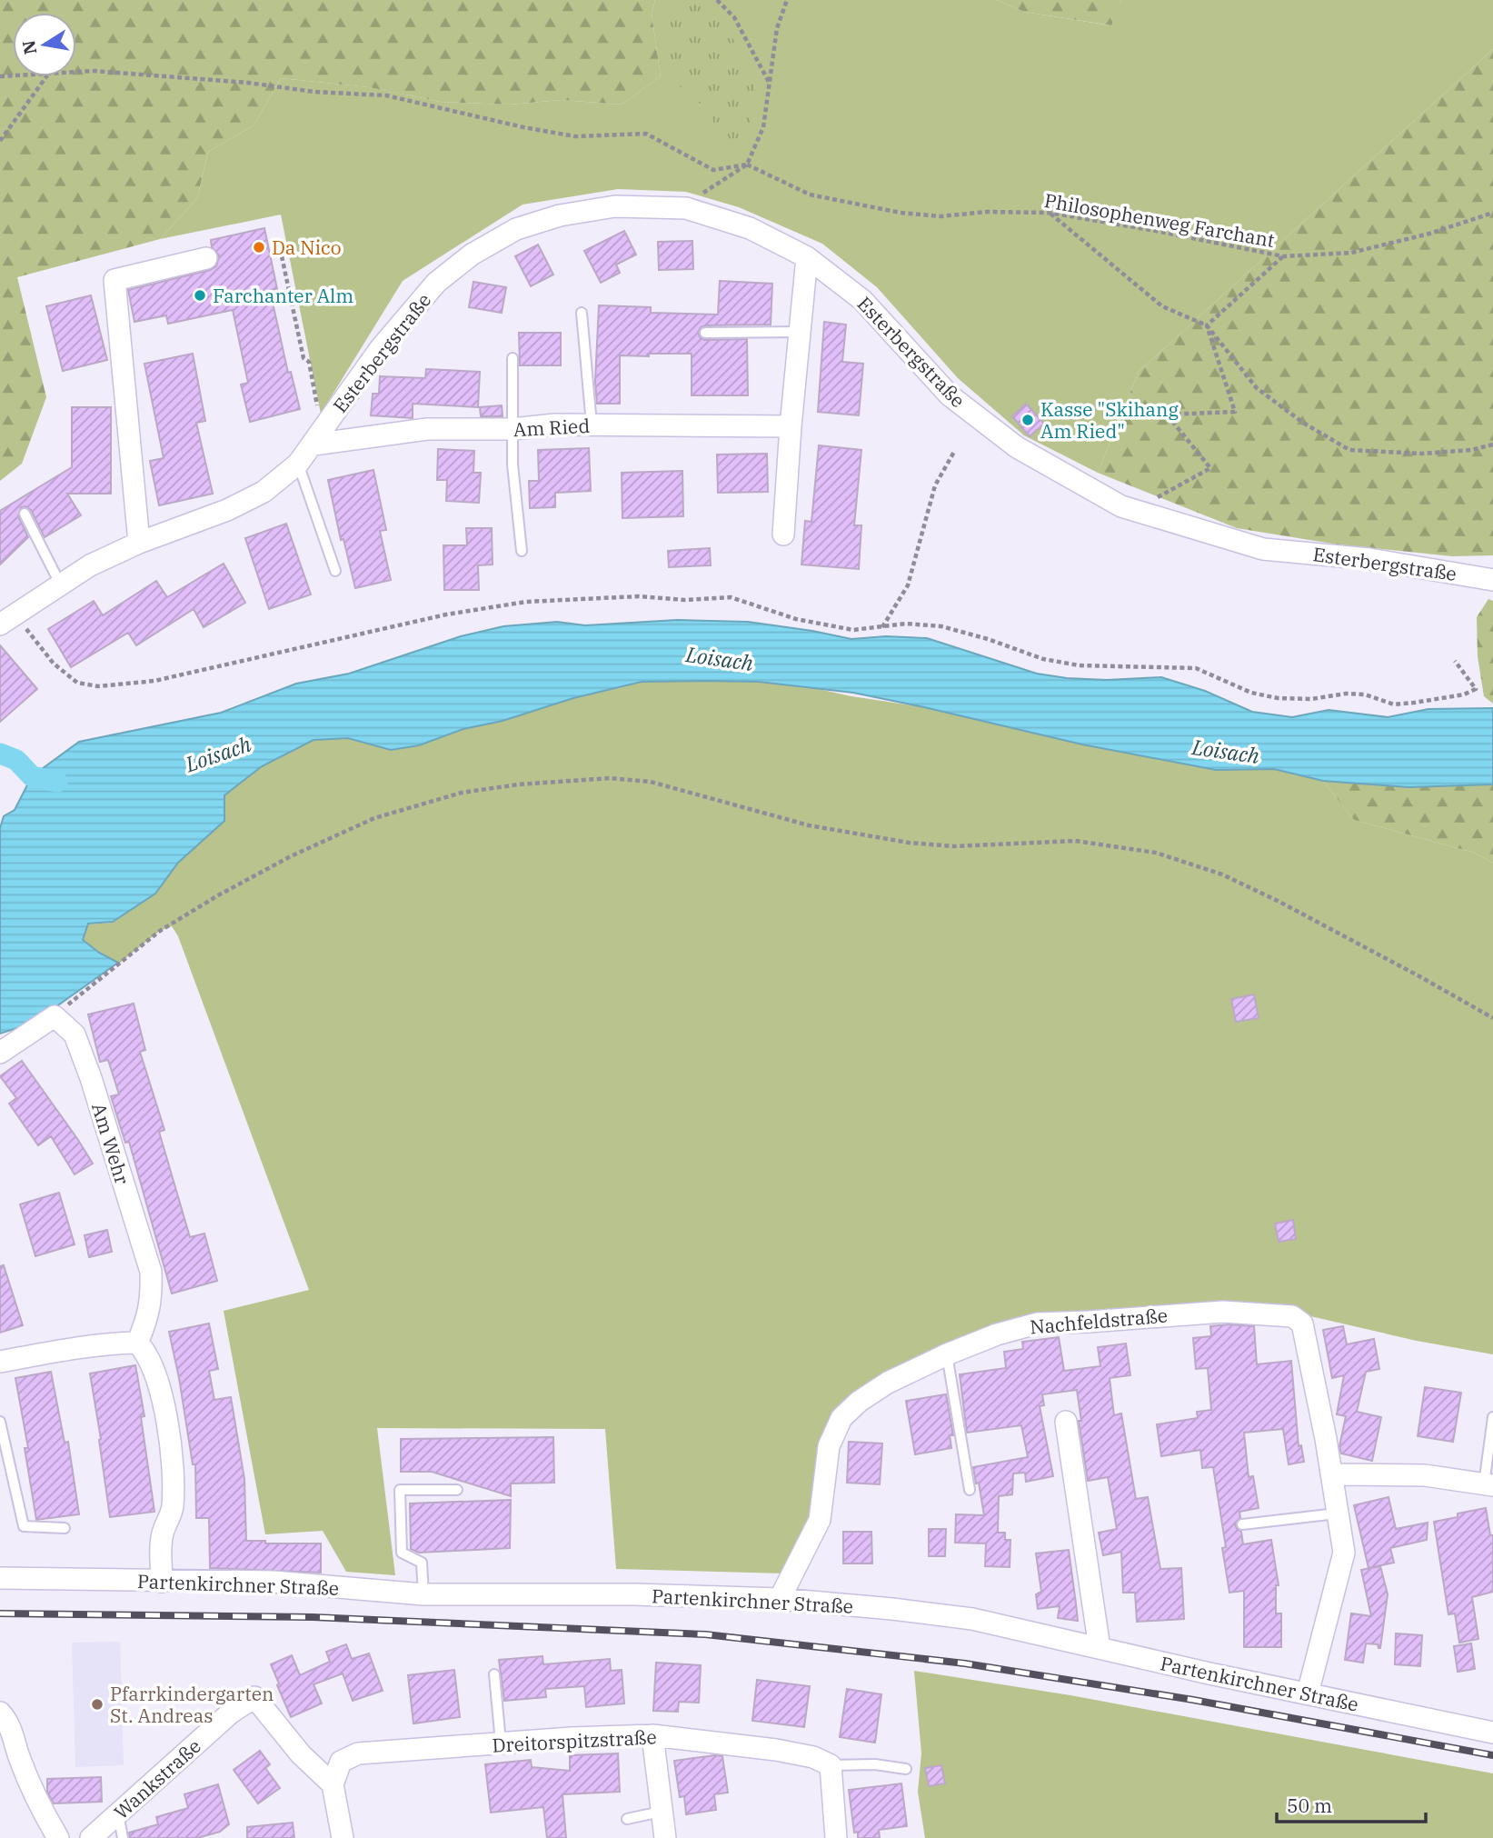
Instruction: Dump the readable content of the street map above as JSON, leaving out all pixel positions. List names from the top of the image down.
{
  "streets": {
    "street": [
      "Esterbergstraße",
      "Am Ried",
      "Am Wehr",
      "Nachfeldstraße",
      "Partenkirchner Straße",
      "Dreitorspitzstraße",
      "Wankstraße"
    ],
    "path": ["Philosophenweg Farchant"]
  },
  "crossings": [
    ["Esterbergstraße", "Am Ried"],
    ["Nachfeldstraße", "Partenkirchner Straße"],
    ["Dreitorspitzstraße", "Wankstraße"]
  ],
  "water": ["Loisach"],
  "places": [
    "Da Nico",
    "Farchanter Alm",
    "Kasse \"Skihang Am Ried\"",
    "Pfarrkindergarten St. Andreas"
  ],
  "scale_bar": "50 m",
  "north": "left"
}
